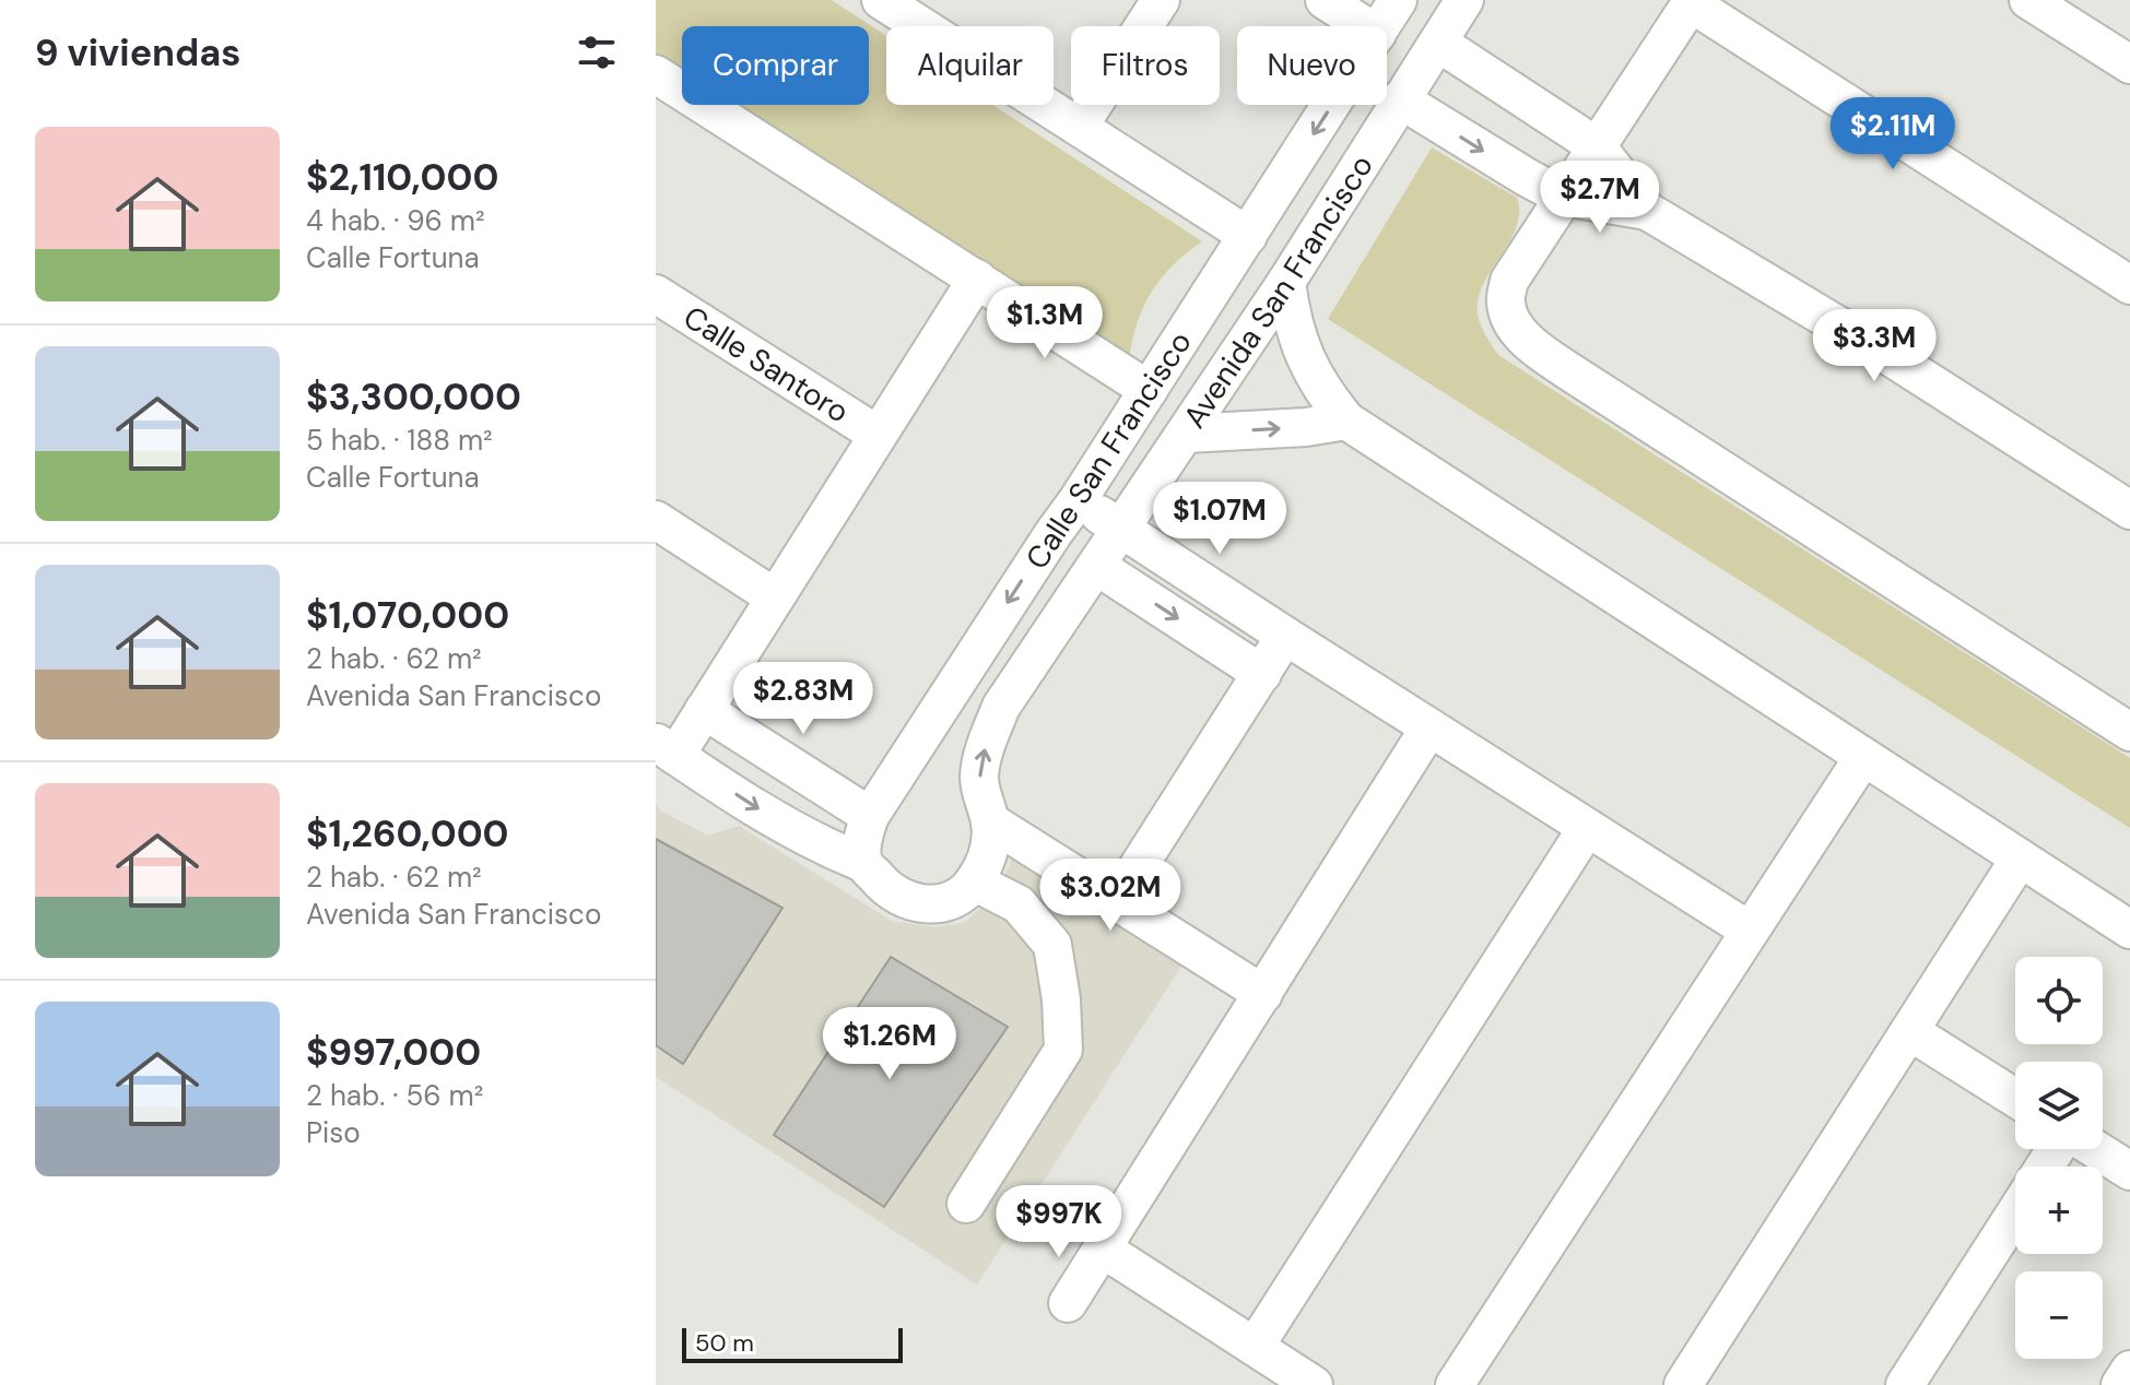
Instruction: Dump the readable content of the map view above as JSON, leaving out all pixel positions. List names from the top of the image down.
{
  "streets": {
    "street": ["Avenida San Francisco", "Calle Santoro", "Calle San Francisco"]
  },
  "scale_bar": "50 m",
  "page": {
    "heading": "9 viviendas",
    "chip": [
      "Comprar",
      "Alquilar",
      "Filtros",
      "Nuevo"
    ],
    "price": [
      "$2.11M",
      "$2.7M",
      "$1.3M",
      "$3.3M",
      "$1.07M",
      "$2.83M",
      "$3.02M",
      "$1.26M",
      "$997K"
    ],
    "list": [
      {
        "name": "$2,110,000",
        "note": "4 hab. · 96 m² · Calle Fortuna"
      },
      {
        "name": "$3,300,000",
        "note": "5 hab. · 188 m² · Calle Fortuna"
      },
      {
        "name": "$1,070,000",
        "note": "2 hab. · 62 m² · Avenida San Francisco"
      },
      {
        "name": "$1,260,000",
        "note": "2 hab. · 62 m² · Avenida San Francisco"
      },
      {
        "name": "$997,000",
        "note": "2 hab. · 56 m² · Piso"
      }
    ],
    "map_buttons": ["+", "−"],
    "scale": "50 m"
  }
}
